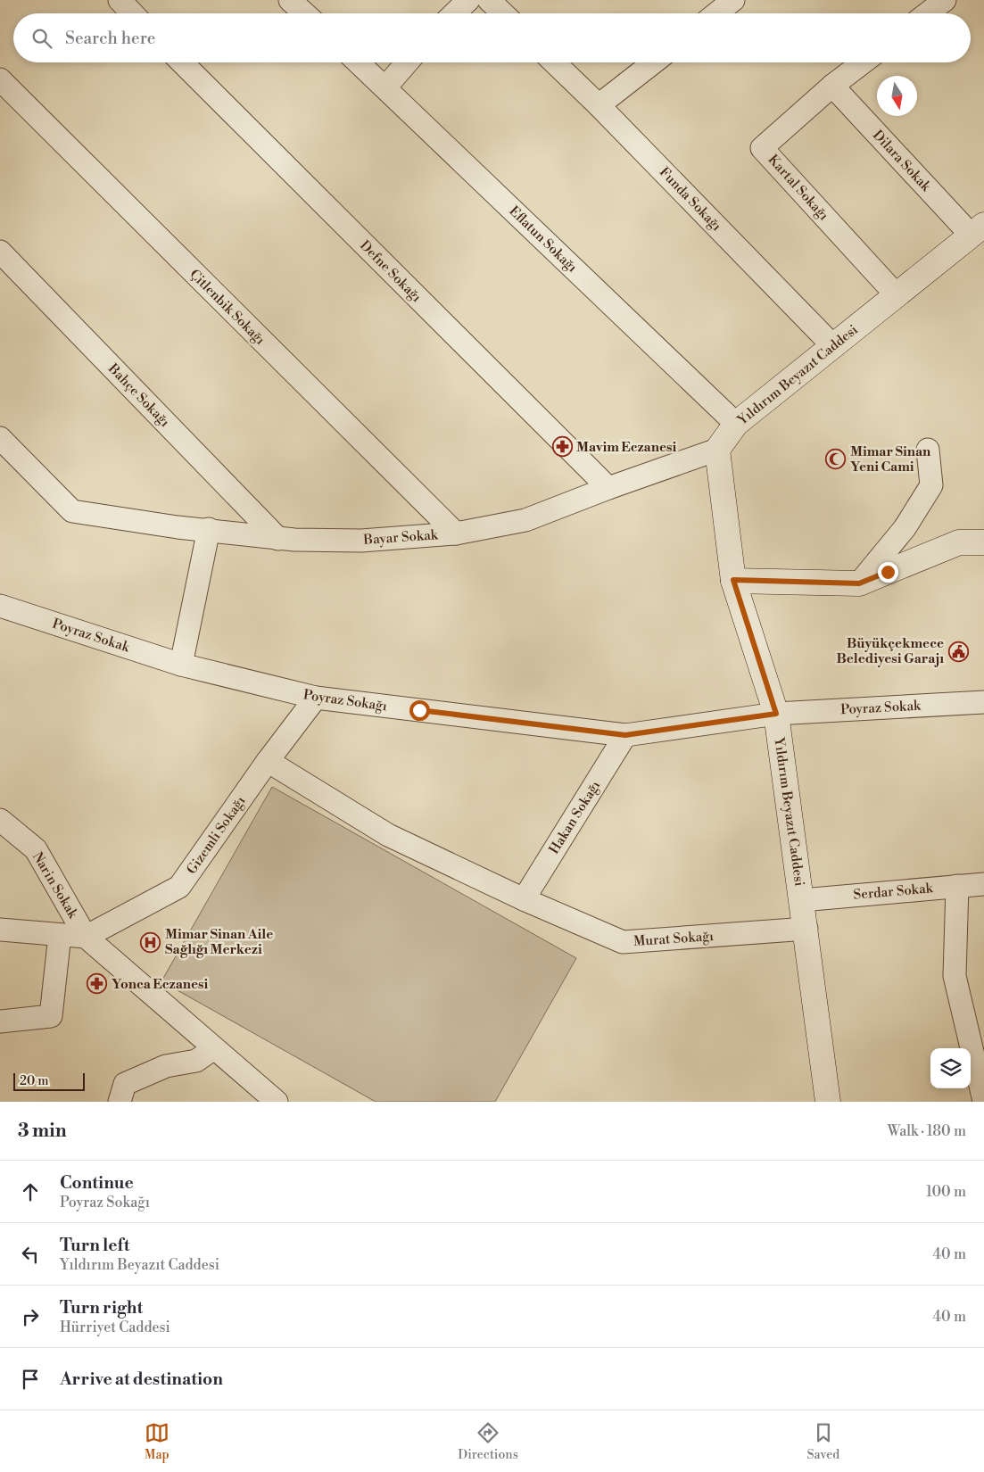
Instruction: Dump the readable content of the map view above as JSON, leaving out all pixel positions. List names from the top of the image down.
{
  "streets": {
    "main road": ["Yıldırım Beyazıt Caddesi"],
    "street": [
      "Dilara Sokak",
      "Kartal Sokağı",
      "Funda Sokağı",
      "Eflatun Sokağı",
      "Defne Sokağı",
      "Çitlenbik Sokağı",
      "Bahçe Sokağı",
      "Bayar Sokak",
      "Poyraz Sokak",
      "Poyraz Sokağı",
      "Hakan Sokağı",
      "Gizemli Sokağı",
      "Narin Sokak",
      "Serdar Sokak",
      "Murat Sokağı"
    ]
  },
  "crossings": [
    ["Dilara Sokak", "Kartal Sokağı"],
    ["Dilara Sokak", "Yıldırım Beyazıt Caddesi"],
    ["Kartal Sokağı", "Yıldırım Beyazıt Caddesi"],
    ["Funda Sokağı", "Yıldırım Beyazıt Caddesi"],
    ["Eflatun Sokağı", "Yıldırım Beyazıt Caddesi"],
    ["Defne Sokağı", "Bayar Sokak"],
    ["Çitlenbik Sokağı", "Bayar Sokak"],
    ["Yıldırım Beyazıt Caddesi", "Bayar Sokak"],
    ["Yıldırım Beyazıt Caddesi", "Poyraz Sokak"],
    ["Yıldırım Beyazıt Caddesi", "Poyraz Sokağı"],
    ["Yıldırım Beyazıt Caddesi", "Serdar Sokak"],
    ["Yıldırım Beyazıt Caddesi", "Murat Sokağı"],
    ["Bahçe Sokağı", "Bayar Sokak"],
    ["Poyraz Sokak", "Poyraz Sokağı"],
    ["Poyraz Sokağı", "Hakan Sokağı"],
    ["Poyraz Sokağı", "Gizemli Sokağı"],
    ["Hakan Sokağı", "Murat Sokağı"],
    ["Gizemli Sokağı", "Narin Sokak"],
    ["Gizemli Sokağı", "Murat Sokağı"]
  ],
  "places": {
    "pharmacy": ["Mavim Eczanesi", "Yonca Eczanesi"],
    "mosque": ["Mimar Sinan Yeni Cami"],
    "public building": ["Büyükçekmece Belediyesi Garajı"],
    "hospital": ["Mimar Sinan Aile Sağlığı Merkezi"]
  },
  "scale_bar": "20 m",
  "north": "bottom",
  "page": {
    "search": "Search here",
    "scale": "20 m",
    "heading": ["3 min", "Walk · 180 m"],
    "list": [
      ["Continue", "Poyraz Sokağı", "100 m"],
      ["Turn left", "Yıldırım Beyazıt Caddesi", "40 m"],
      ["Turn right", "Hürriyet Caddesi", "40 m"],
      "Arrive at destination"
    ],
    "nav": ["Map", "Directions", "Saved"]
  }
}
